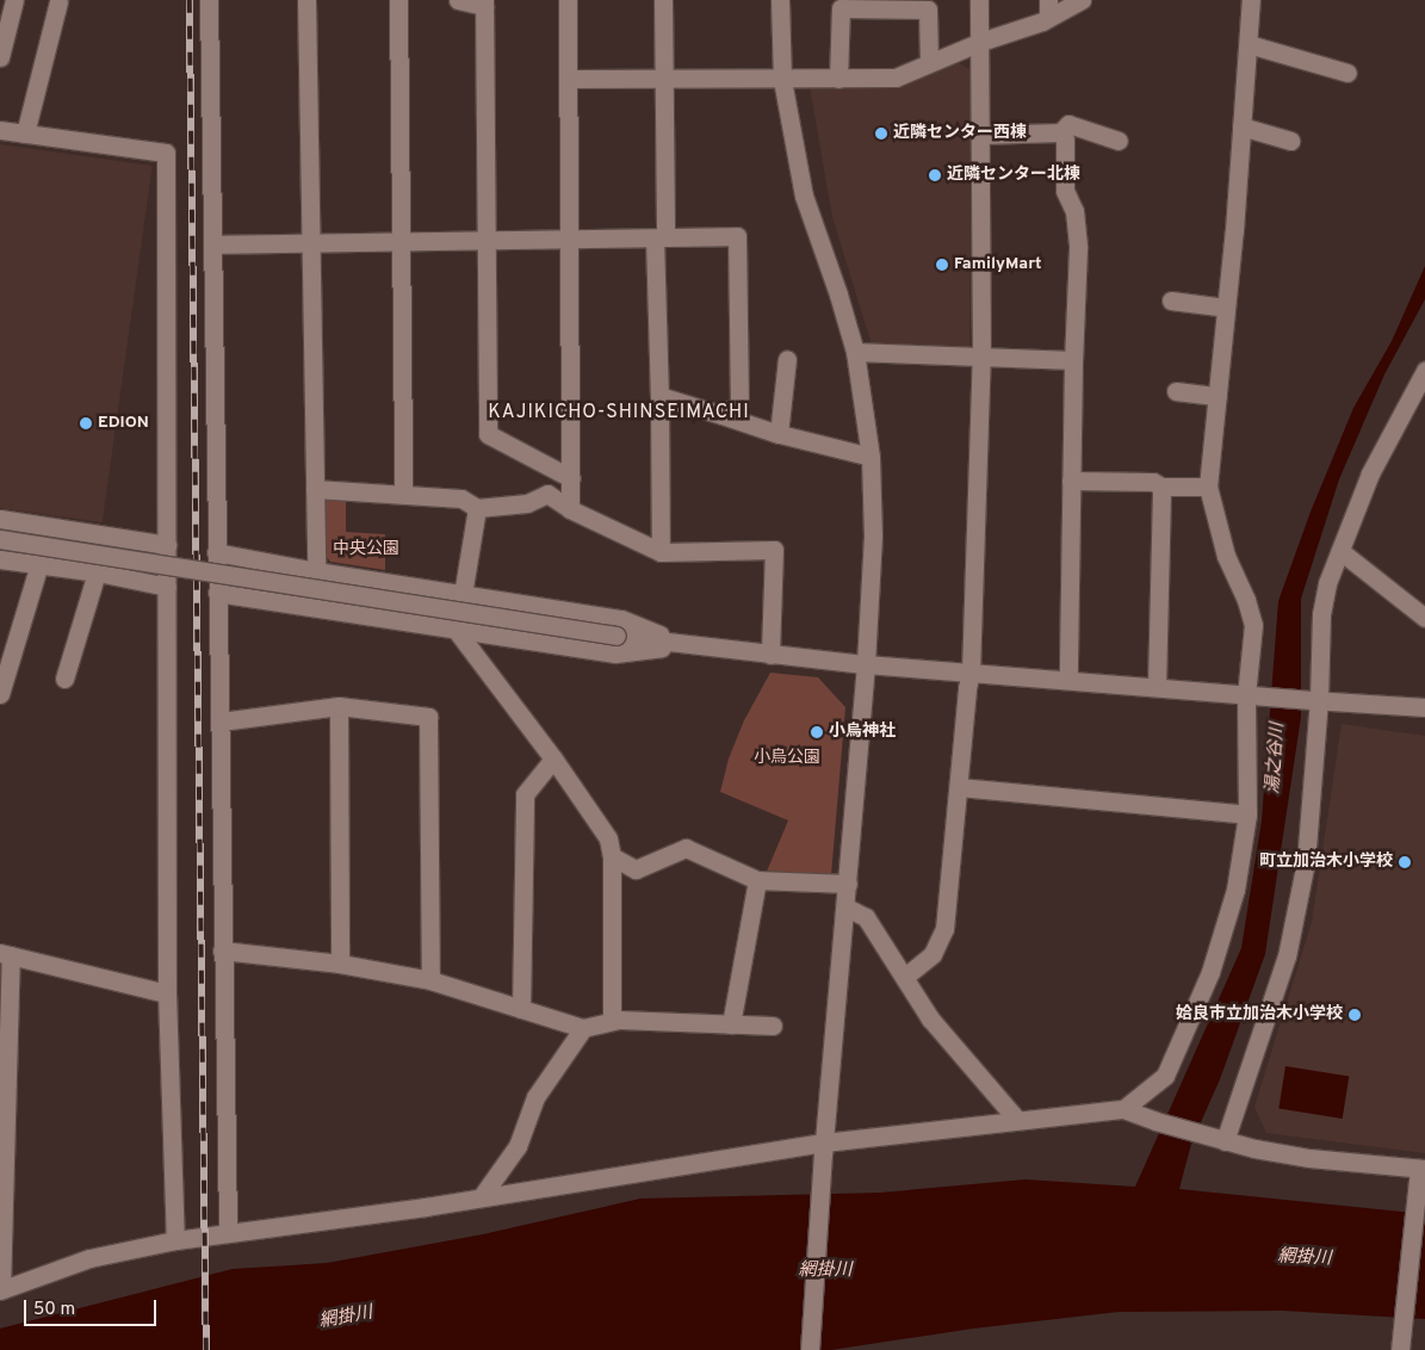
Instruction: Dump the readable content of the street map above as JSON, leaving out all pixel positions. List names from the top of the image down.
{
  "districts": ["KAJIKICHO-SHINSEIMACHI"],
  "water": ["湯之谷川", "網掛川"],
  "parks": ["中央公園", "小烏公園"],
  "places": [
    "近隣センター西棟",
    "近隣センター北棟",
    "FamilyMart",
    "EDION",
    "小烏神社",
    "町立加治木小学校",
    "姶良市立加治木小学校"
  ],
  "scale_bar": "50 m"
}
